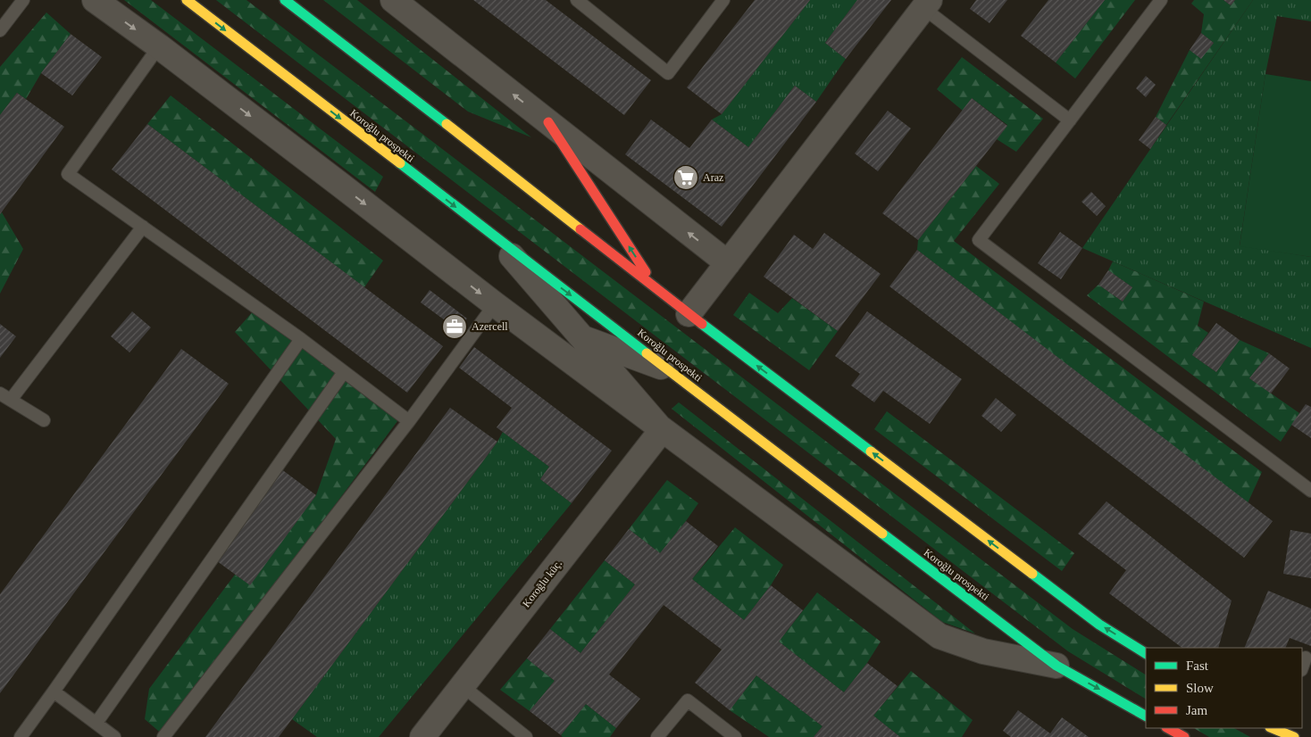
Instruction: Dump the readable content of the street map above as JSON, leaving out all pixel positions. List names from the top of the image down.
{
  "streets": {
    "main road": ["Koroğlu prospekti"],
    "street": ["Koroğlu küç."]
  },
  "places": {
    "supermarket": ["Araz"],
    "office": ["Azercell"]
  },
  "legend": ["Fast", "Slow", "Jam"]
}
